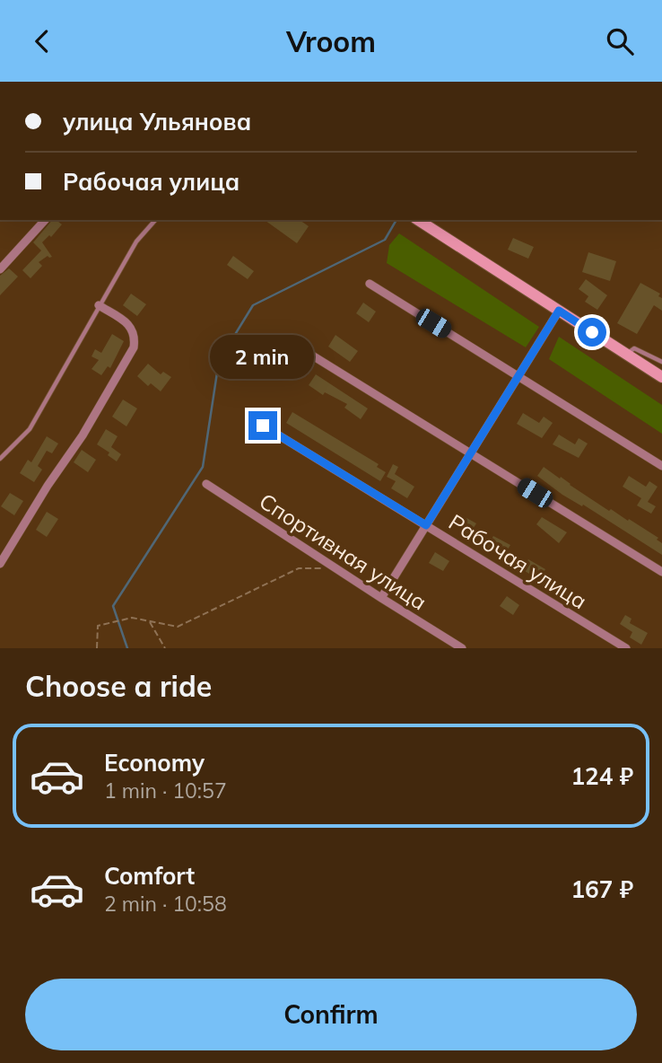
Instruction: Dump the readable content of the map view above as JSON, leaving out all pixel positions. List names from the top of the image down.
{
  "streets": {
    "street": ["Спортивная улица", "Рабочая улица"]
  },
  "page": {
    "header": "Vroom",
    "banner": ["улица Ульянова", "Рабочая улица"],
    "bubble": "2 min",
    "heading": "Choose a ride",
    "list": [
      {
        "name": "Economy",
        "note": "1 min · 10:57",
        "value": "124 ₽"
      },
      {
        "name": "Comfort",
        "note": "2 min · 10:58",
        "value": "167 ₽"
      }
    ],
    "buttons": "Confirm"
  }
}
